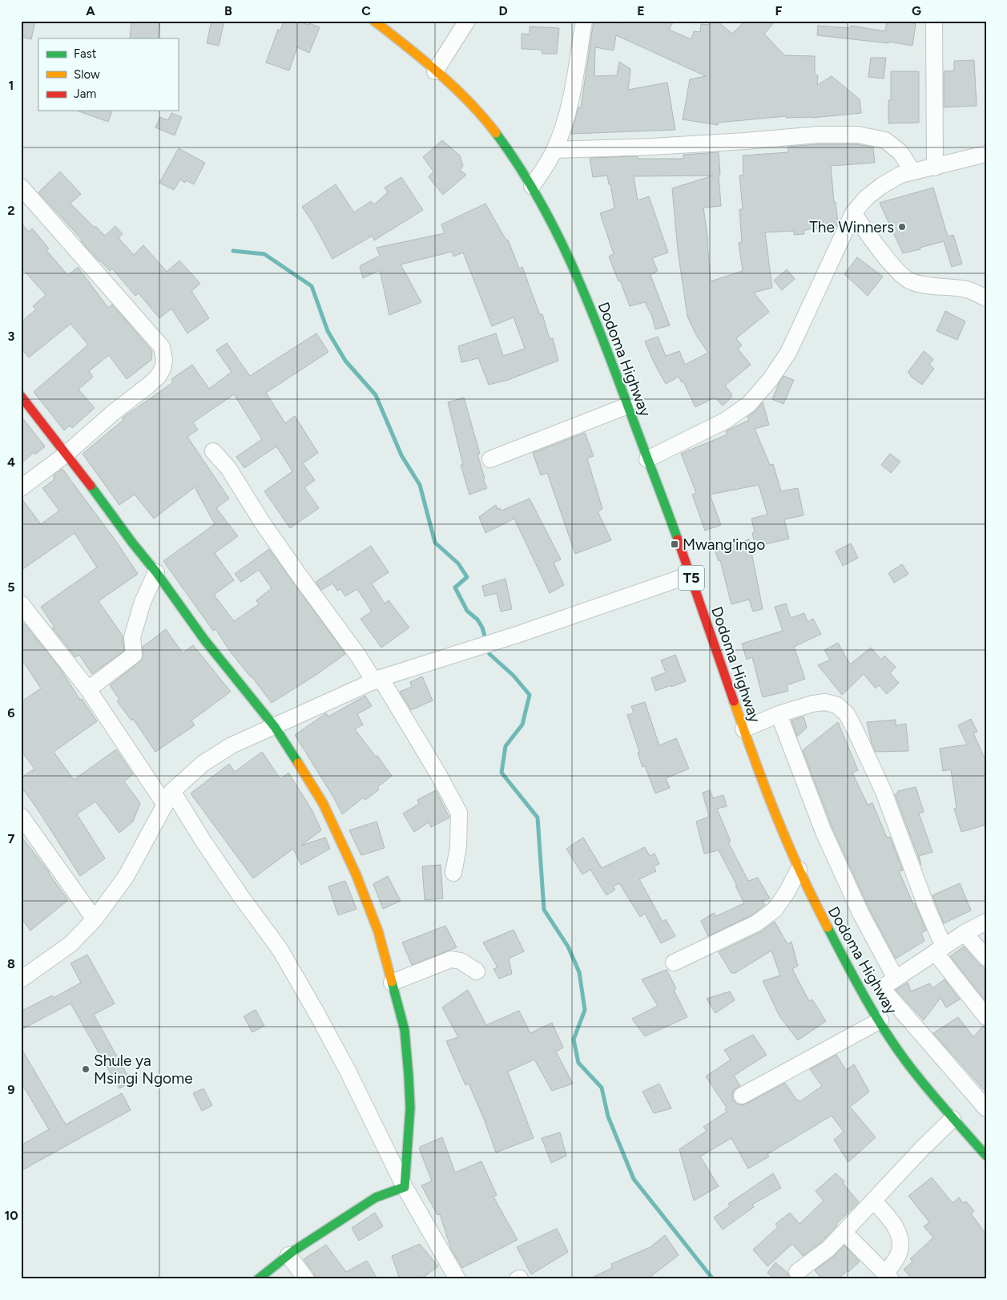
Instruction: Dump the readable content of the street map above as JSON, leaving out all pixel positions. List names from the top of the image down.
{
  "streets": {
    "main road": ["Dodoma Highway", "T5"]
  },
  "places": {
    "other": ["The Winners", "Shule ya Msingi Ngome"],
    "transit": ["Mwang'ingo"]
  },
  "legend": ["Fast", "Slow", "Jam"],
  "grid": {
    "columns": [
      "A",
      "B",
      "C",
      "D",
      "E",
      "F",
      "G"
    ],
    "rows": [
      "1",
      "2",
      "3",
      "4",
      "5",
      "6",
      "7",
      "8",
      "9",
      "10"
    ]
  }
}
